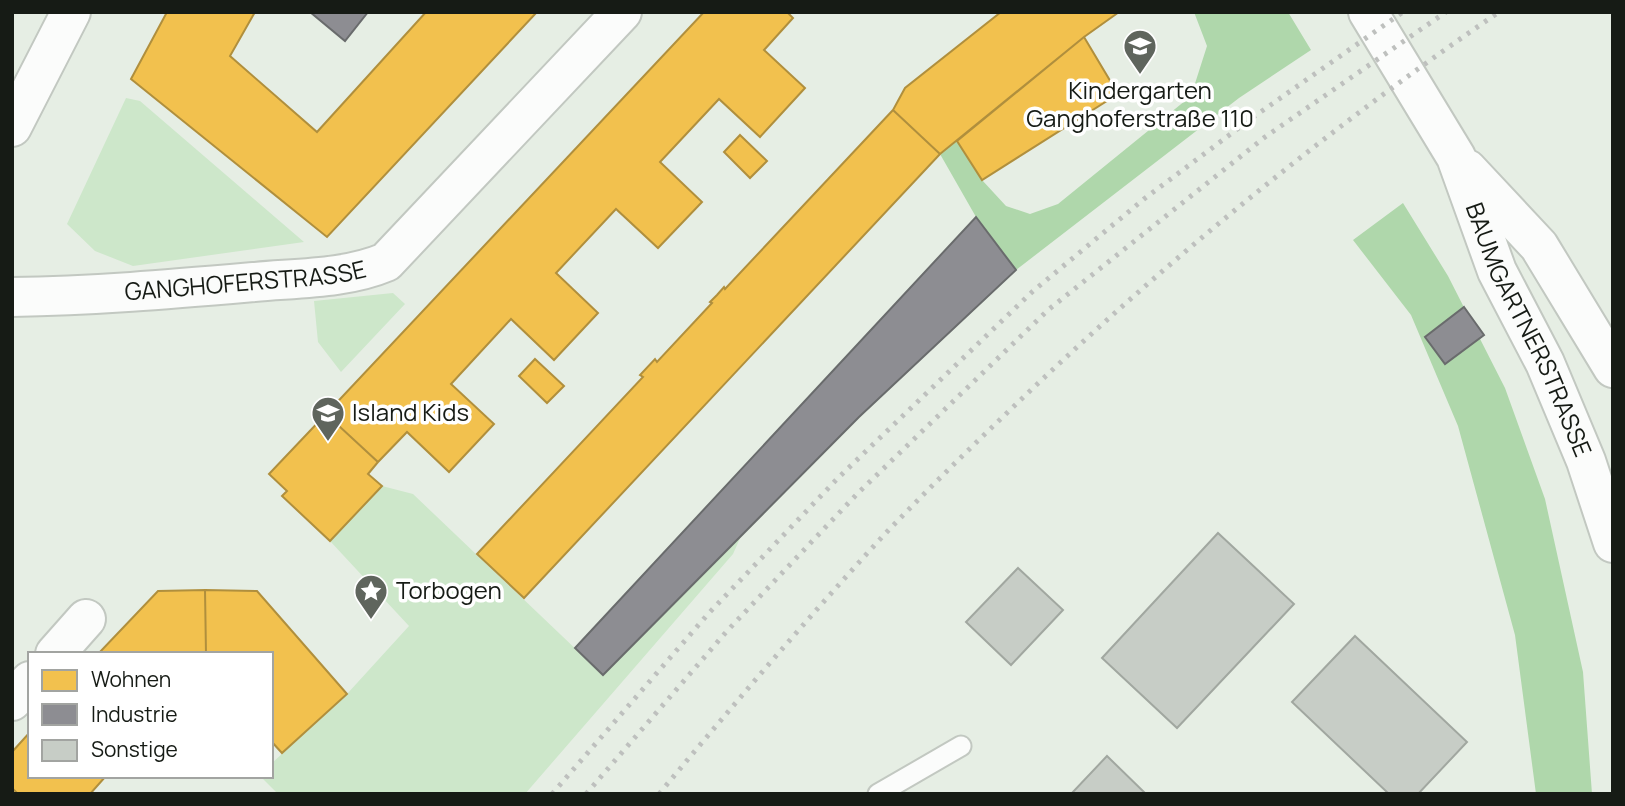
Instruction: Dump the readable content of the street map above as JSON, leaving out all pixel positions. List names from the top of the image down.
{
  "streets": {
    "street": ["GANGHOFERSTRASSE", "BAUMGARTNERSTRASSE"]
  },
  "places": {
    "school or university": ["Kindergarten Ganghoferstraße 110", "Island Kids"],
    "place": ["Torbogen"]
  },
  "legend": ["Wohnen", "Industrie", "Sonstige"]
}
